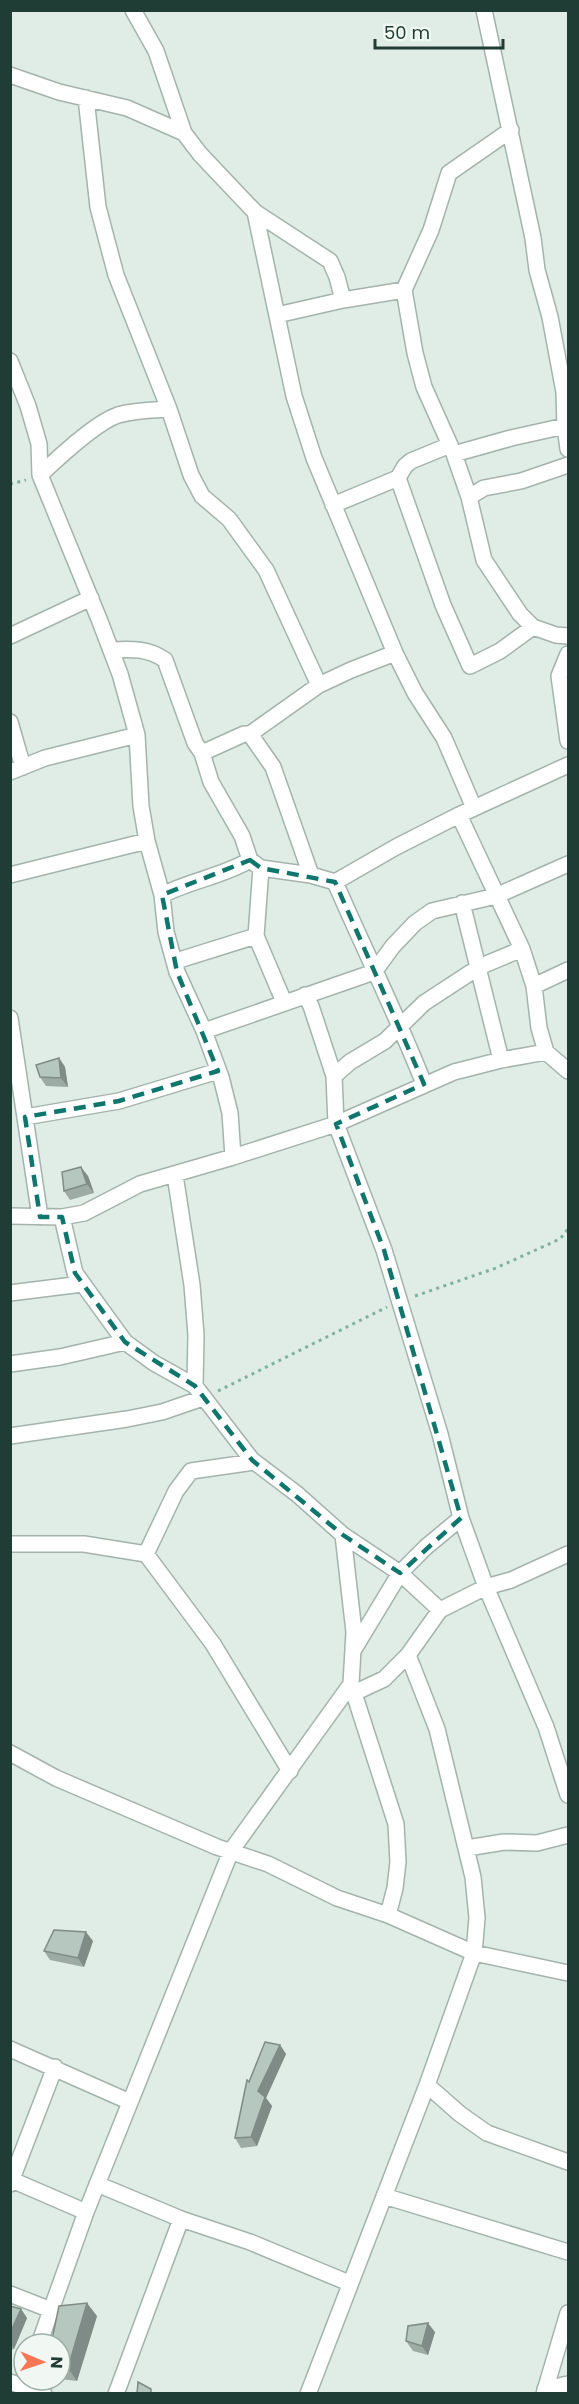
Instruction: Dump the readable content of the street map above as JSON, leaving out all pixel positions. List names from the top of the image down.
{
  "scale_bar": "50 m",
  "north": "right"
}
